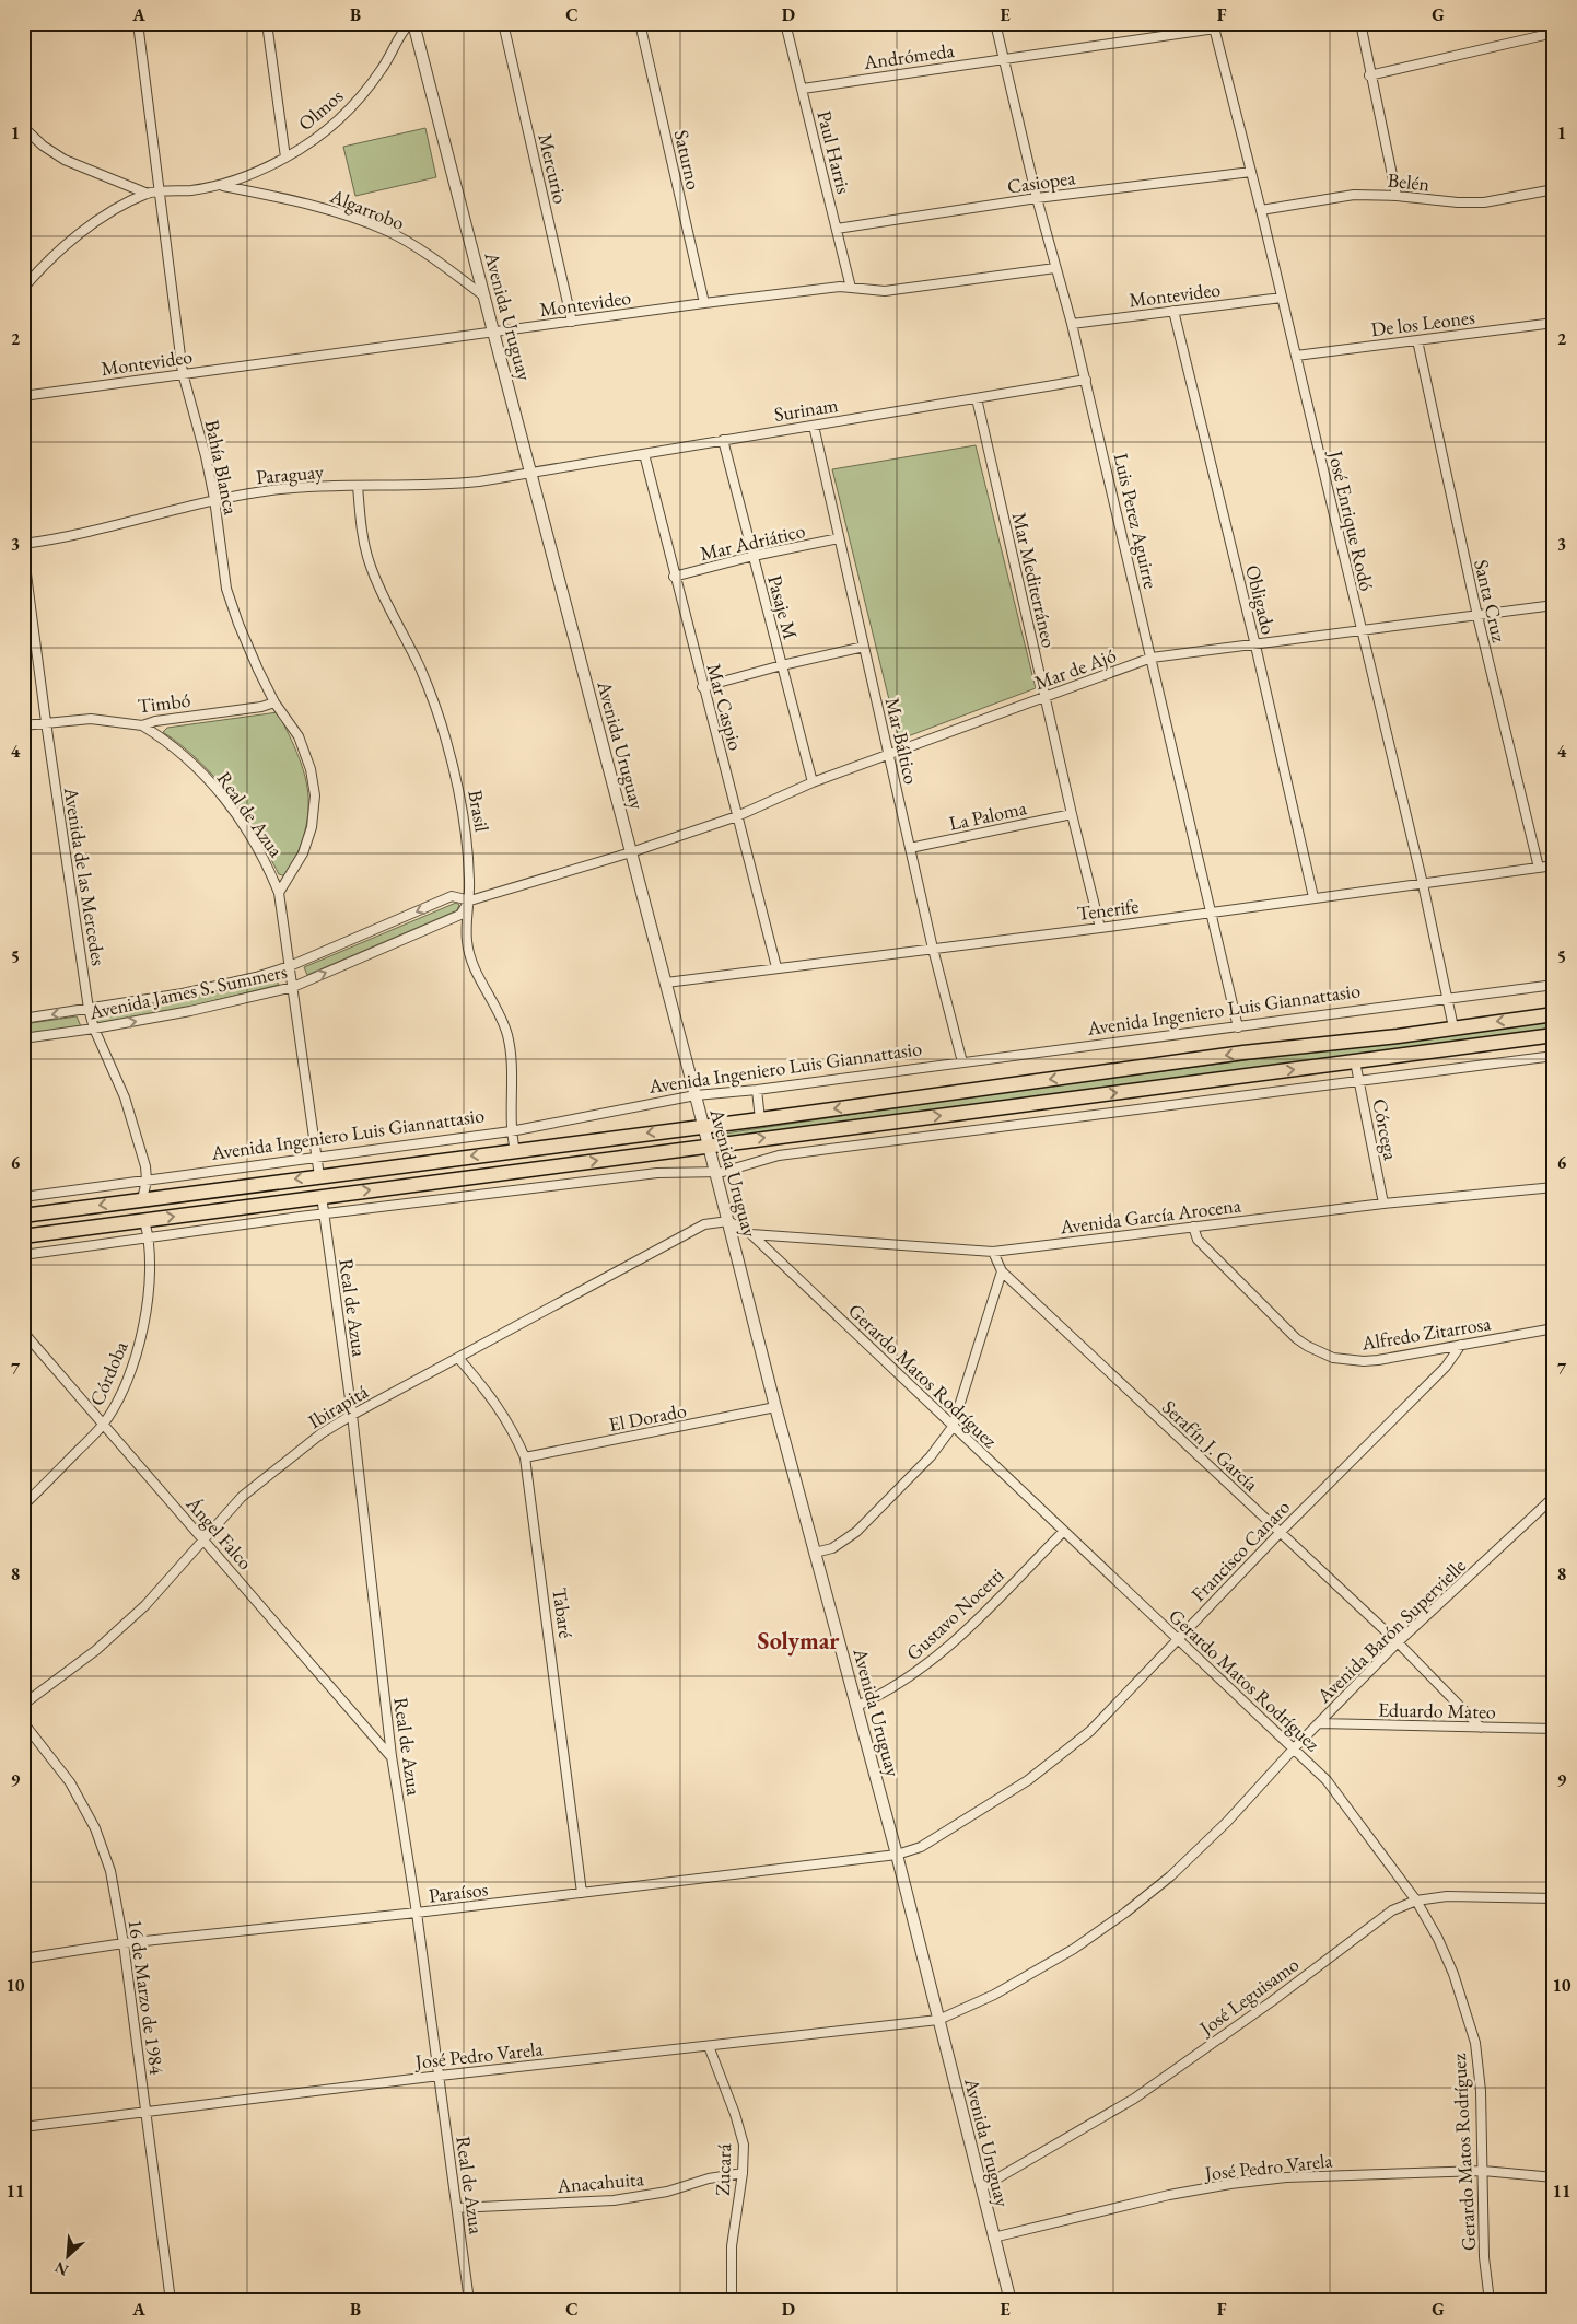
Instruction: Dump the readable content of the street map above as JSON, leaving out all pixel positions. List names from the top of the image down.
{
  "streets": {
    "main road": ["Avenida Ingeniero Luis Giannattasio"],
    "street": [
      "Andrómeda",
      "Olmos",
      "Paul Harris",
      "Saturno",
      "Mercurio",
      "Casiopea",
      "Belén",
      "Algarrobo",
      "Montevideo",
      "Avenida Uruguay",
      "De los Leones",
      "Surinam",
      "Bahía Blanca",
      "Paraguay",
      "Luis Perez Aguirre",
      "José Enrique Rodó",
      "Mar Adriático",
      "Mar Mediterráneo",
      "Obligado",
      "Santa Cruz",
      "Pasaje M",
      "Mar de Ajó",
      "Timbó",
      "Mar Caspio",
      "Mar Báltico",
      "Brasil",
      "Real de Azua",
      "La Paloma",
      "Avenida de las Mercedes",
      "Tenerife",
      "Avenida James S. Summers",
      "Córcega",
      "Avenida García Arocena",
      "Alfredo Zitarrosa",
      "Córdoba",
      "Gerardo Matos Rodríguez",
      "Ibirapitá",
      "El Dorado",
      "Serafín J. García",
      "Ángel Falco",
      "Francisco Canaro",
      "Tabaré",
      "Gustavo Nocetti",
      "Avenida Barón Supervielle",
      "Eduardo Mateo",
      "Paraísos",
      "José Leguisamo",
      "16 de Marzo de 1984",
      "José Pedro Varela",
      "Zucará",
      "Anacahuita"
    ]
  },
  "crossings": [
    ["Andrómeda", "Paul Harris"],
    ["Andrómeda", "Luis Perez Aguirre"],
    ["Andrómeda", "José Enrique Rodó"],
    ["Olmos", "Algarrobo"],
    ["Paul Harris", "Casiopea"],
    ["Paul Harris", "Montevideo"],
    ["Saturno", "Montevideo"],
    ["Mercurio", "Montevideo"],
    ["Casiopea", "Luis Perez Aguirre"],
    ["Casiopea", "José Enrique Rodó"],
    ["Belén", "José Enrique Rodó"],
    ["Algarrobo", "Avenida Uruguay"],
    ["Montevideo", "Avenida Uruguay"],
    ["Montevideo", "Bahía Blanca"],
    ["Montevideo", "Luis Perez Aguirre"],
    ["Montevideo", "José Enrique Rodó"],
    ["Montevideo", "Obligado"],
    ["Avenida Uruguay", "Surinam"],
    ["Avenida Uruguay", "Paraguay"],
    ["Avenida Uruguay", "Mar de Ajó"],
    ["Avenida Uruguay", "Tenerife"],
    ["Avenida Uruguay", "Avenida James S. Summers"],
    ["Avenida Uruguay", "Avenida Ingeniero Luis Giannattasio"],
    ["Avenida Uruguay", "Gerardo Matos Rodríguez"],
    ["Avenida Uruguay", "Ibirapitá"],
    ["Avenida Uruguay", "El Dorado"],
    ["Avenida Uruguay", "Francisco Canaro"],
    ["Avenida Uruguay", "Gustavo Nocetti"],
    ["Avenida Uruguay", "Avenida Barón Supervielle"],
    ["Avenida Uruguay", "Paraísos"],
    ["Avenida Uruguay", "José Leguisamo"],
    ["Avenida Uruguay", "José Pedro Varela"],
    ["De los Leones", "José Enrique Rodó"],
    ["De los Leones", "Santa Cruz"],
    ["Surinam", "Paraguay"],
    ["Surinam", "Luis Perez Aguirre"],
    ["Surinam", "Mar Mediterráneo"],
    ["Surinam", "Pasaje M"],
    ["Surinam", "Mar Caspio"],
    ["Surinam", "Mar Báltico"],
    ["Bahía Blanca", "Paraguay"],
    ["Bahía Blanca", "Timbó"],
    ["Bahía Blanca", "Real de Azua"],
    ["Paraguay", "Brasil"],
    ["Luis Perez Aguirre", "Mar de Ajó"],
    ["Luis Perez Aguirre", "Tenerife"],
    ["Luis Perez Aguirre", "Avenida Ingeniero Luis Giannattasio"],
    ["José Enrique Rodó", "Mar de Ajó"],
    ["José Enrique Rodó", "Tenerife"],
    ["José Enrique Rodó", "Avenida Ingeniero Luis Giannattasio"],
    ["Mar Adriático", "Pasaje M"],
    ["Mar Adriático", "Mar Caspio"],
    ["Mar Adriático", "Mar Báltico"],
    ["Mar Mediterráneo", "Mar de Ajó"],
    ["Mar Mediterráneo", "La Paloma"],
    ["Mar Mediterráneo", "Tenerife"],
    ["Obligado", "Mar de Ajó"],
    ["Obligado", "Tenerife"],
    ["Santa Cruz", "Mar de Ajó"],
    ["Santa Cruz", "Tenerife"],
    ["Pasaje M", "Mar de Ajó"],
    ["Mar de Ajó", "Mar Caspio"],
    ["Mar de Ajó", "Mar Báltico"],
    ["Mar de Ajó", "Avenida James S. Summers"],
    ["Timbó", "Real de Azua"],
    ["Timbó", "Avenida de las Mercedes"],
    ["Mar Caspio", "Tenerife"],
    ["Mar Báltico", "La Paloma"],
    ["Mar Báltico", "Tenerife"],
    ["Mar Báltico", "Avenida Ingeniero Luis Giannattasio"],
    ["Brasil", "Avenida James S. Summers"],
    ["Brasil", "Avenida Ingeniero Luis Giannattasio"],
    ["Real de Azua", "Avenida James S. Summers"],
    ["Real de Azua", "Avenida Ingeniero Luis Giannattasio"],
    ["Real de Azua", "Ibirapitá"],
    ["Real de Azua", "Ángel Falco"],
    ["Real de Azua", "Paraísos"],
    ["Real de Azua", "José Pedro Varela"],
    ["Real de Azua", "Anacahuita"],
    ["Avenida de las Mercedes", "Avenida James S. Summers"],
    ["Avenida de las Mercedes", "Avenida Ingeniero Luis Giannattasio"],
    ["Córcega", "Avenida García Arocena"],
    ["Avenida García Arocena", "Alfredo Zitarrosa"],
    ["Avenida García Arocena", "Gerardo Matos Rodríguez"],
    ["Avenida García Arocena", "Serafín J. García"],
    ["Alfredo Zitarrosa", "Francisco Canaro"],
    ["Córdoba", "Ángel Falco"],
    ["Gerardo Matos Rodríguez", "Ibirapitá"],
    ["Gerardo Matos Rodríguez", "Francisco Canaro"],
    ["Gerardo Matos Rodríguez", "Gustavo Nocetti"],
    ["Gerardo Matos Rodríguez", "Avenida Barón Supervielle"],
    ["Gerardo Matos Rodríguez", "José Leguisamo"],
    ["Gerardo Matos Rodríguez", "José Pedro Varela"],
    ["Ibirapitá", "Ángel Falco"],
    ["Ibirapitá", "Tabaré"],
    ["El Dorado", "Tabaré"],
    ["Serafín J. García", "Francisco Canaro"],
    ["Serafín J. García", "Avenida Barón Supervielle"],
    ["Serafín J. García", "Eduardo Mateo"],
    ["Francisco Canaro", "Paraísos"],
    ["Tabaré", "Paraísos"],
    ["Avenida Barón Supervielle", "Eduardo Mateo"],
    ["Avenida Barón Supervielle", "José Pedro Varela"],
    ["Paraísos", "16 de Marzo de 1984"],
    ["16 de Marzo de 1984", "José Pedro Varela"],
    ["José Pedro Varela", "Zucará"],
    ["Zucará", "Anacahuita"]
  ],
  "districts": ["Solymar"],
  "north": "bottom left",
  "grid": {
    "columns": [
      "A",
      "B",
      "C",
      "D",
      "E",
      "F",
      "G"
    ],
    "rows": [
      "1",
      "2",
      "3",
      "4",
      "5",
      "6",
      "7",
      "8",
      "9",
      "10",
      "11"
    ]
  }
}
